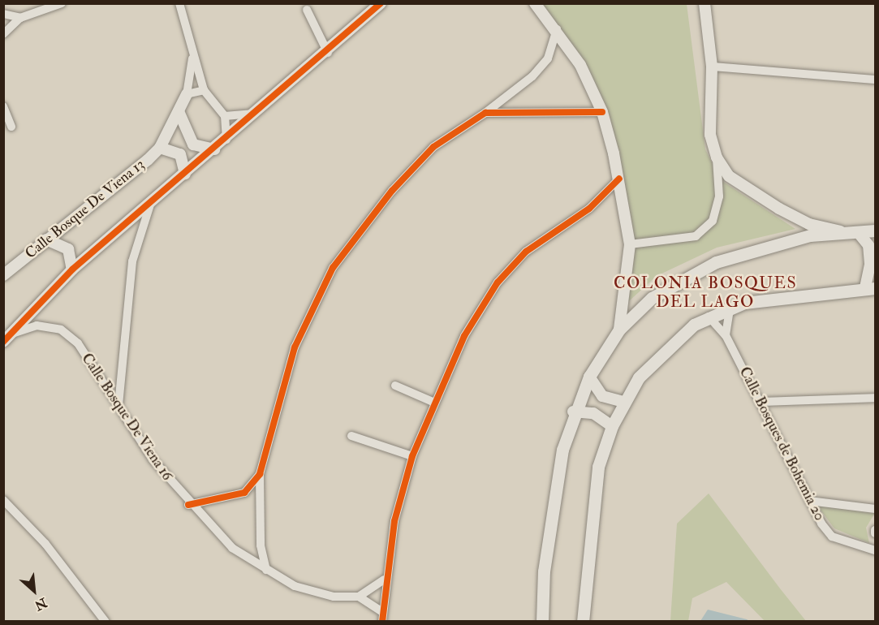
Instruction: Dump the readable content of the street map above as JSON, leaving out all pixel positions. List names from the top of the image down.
{
  "streets": {
    "street": ["Calle Bosque De Viena 13", "Calle Bosque De Viena 16", "Calle Bosques de Bohemia 20"]
  },
  "districts": ["COLONIA BOSQUES DEL LAGO"],
  "north": "bottom right"
}
